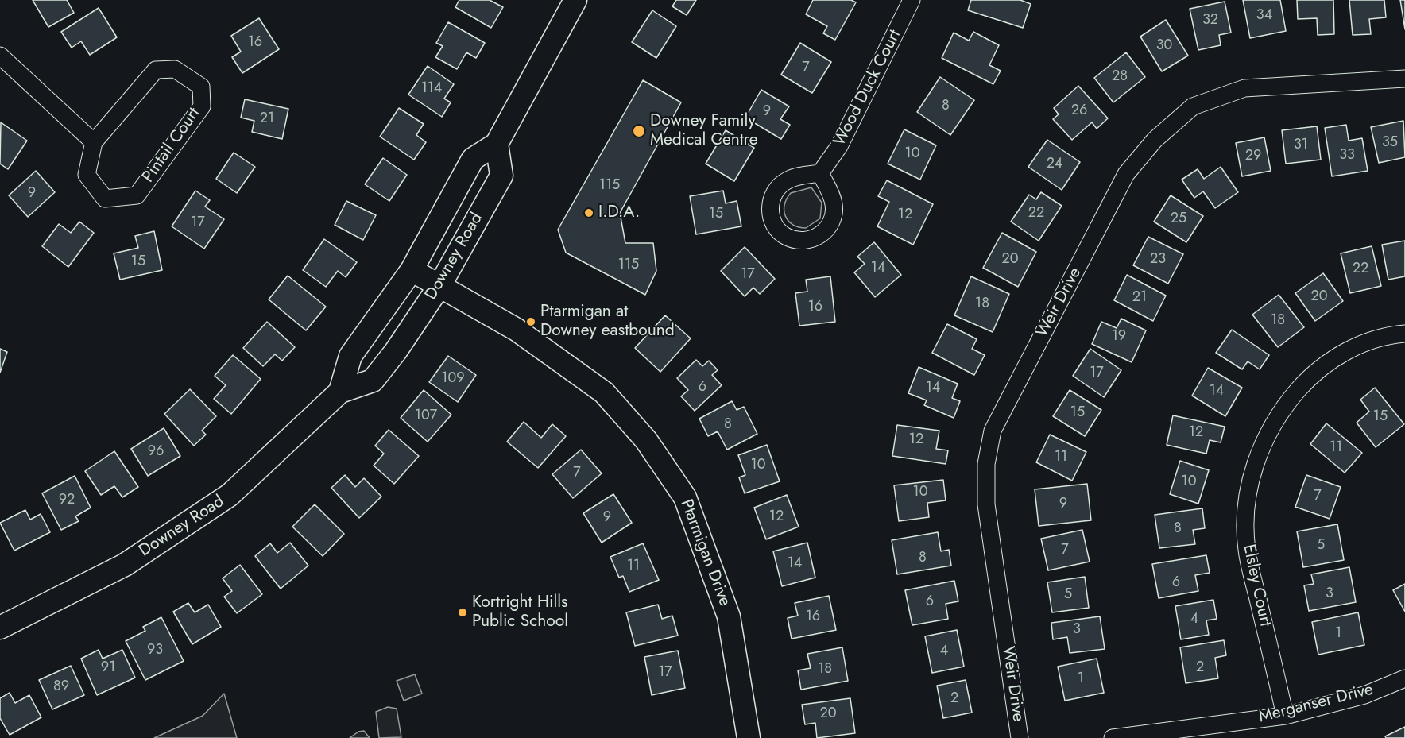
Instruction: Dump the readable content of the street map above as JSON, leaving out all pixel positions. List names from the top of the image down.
{
  "streets": {
    "main road": ["Downey Road", "Ptarmigan Drive"],
    "street": [
      "Wood Duck Court",
      "Pintail Court",
      "Weir Drive",
      "Elsley Court",
      "Merganser Drive"
    ]
  },
  "crossings": [
    ["Downey Road", "Ptarmigan Drive"],
    ["Elsley Court", "Merganser Drive"]
  ],
  "places": [
    "Downey Family Medical Centre",
    "I.D.A.",
    "Ptarmigan at Downey eastbound",
    "Kortright Hills Public School"
  ],
  "house_numbers": [
    "34",
    "32",
    "16",
    "30",
    "7",
    "28",
    "114",
    "8",
    "26",
    "9",
    "21",
    "35",
    "31",
    "10",
    "33",
    "29",
    "24",
    "115",
    "9",
    "22",
    "15",
    "12",
    "25",
    "17",
    "20",
    "23",
    "15",
    "115",
    "14",
    "22",
    "17",
    "20",
    "21",
    "18",
    "16",
    "18",
    "19",
    "17",
    "109",
    "6",
    "14",
    "14",
    "15",
    "107",
    "15",
    "8",
    "12",
    "12",
    "11",
    "96",
    "11",
    "10",
    "7",
    "10",
    "10",
    "7",
    "92",
    "9",
    "12",
    "9",
    "8",
    "5",
    "7",
    "8",
    "14",
    "11",
    "6",
    "3",
    "5",
    "6",
    "16",
    "4",
    "3",
    "1",
    "93",
    "4",
    "91",
    "2",
    "18",
    "17",
    "1",
    "89",
    "2",
    "20"
  ]
}
